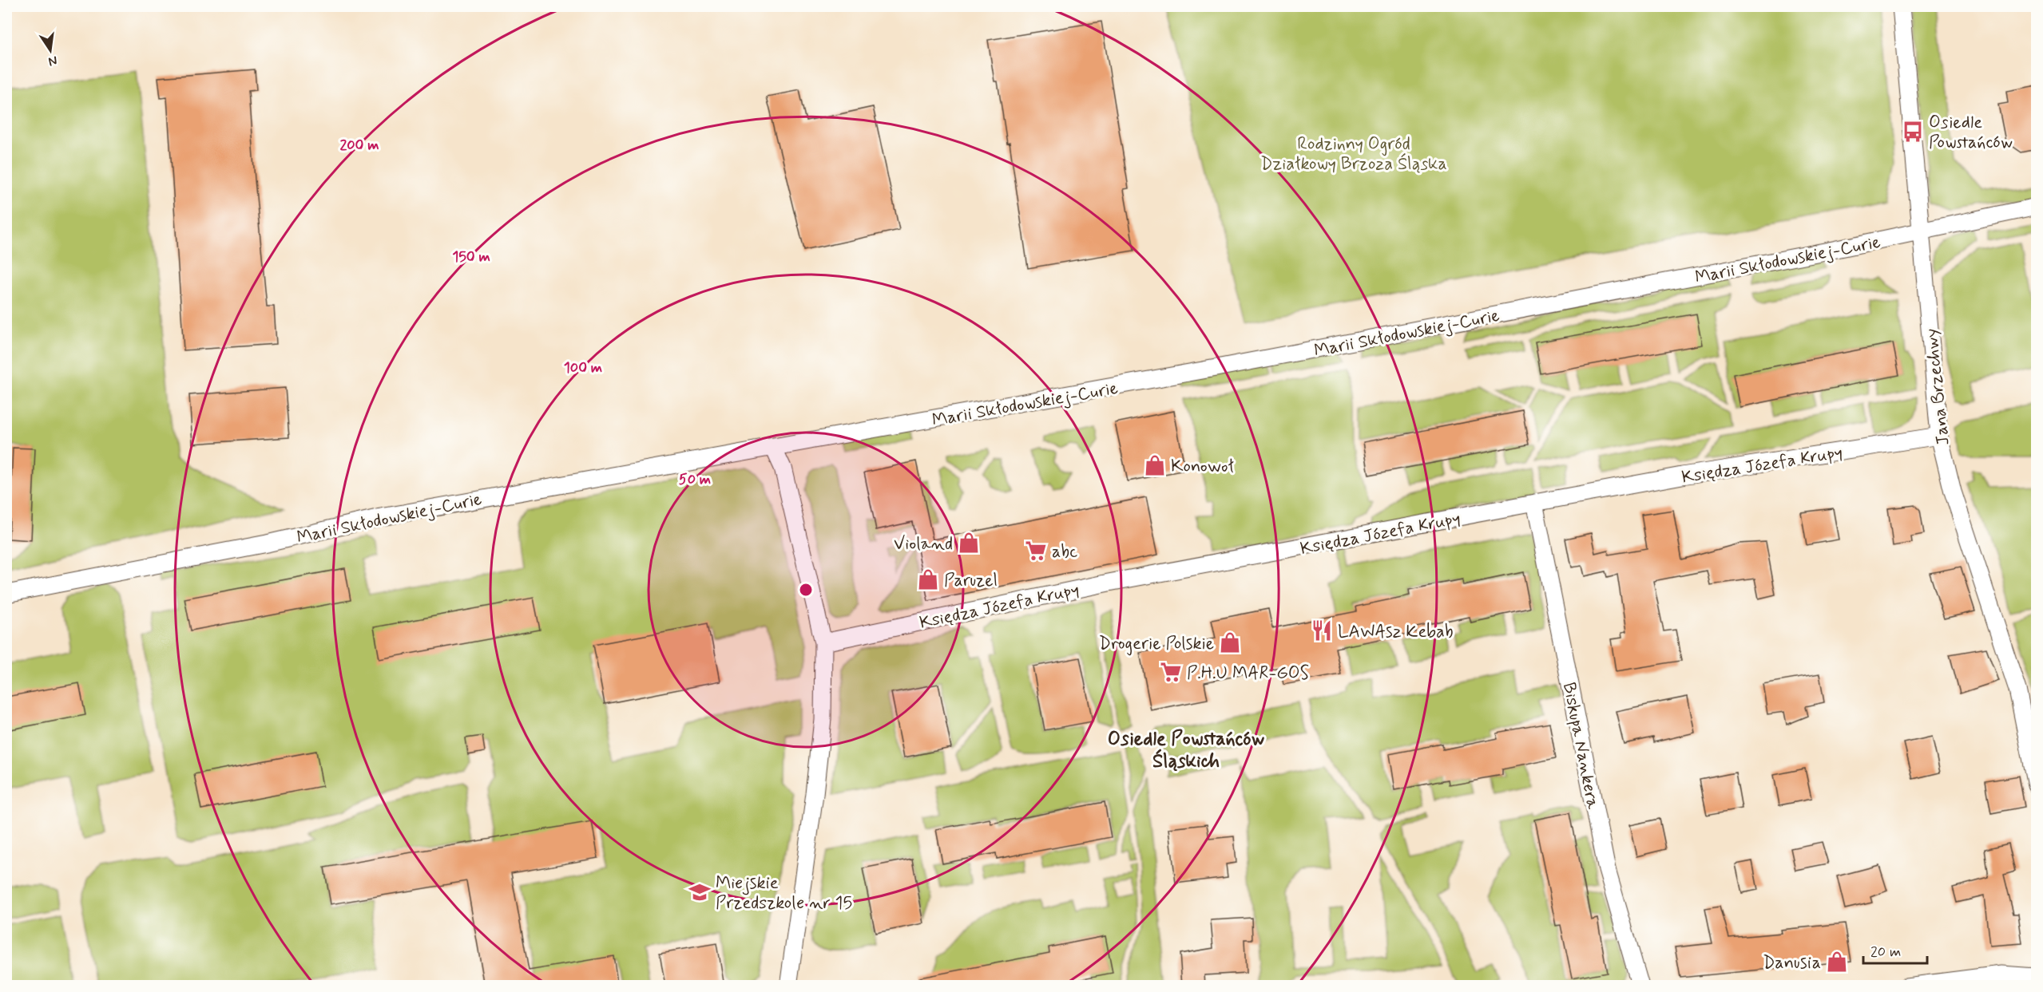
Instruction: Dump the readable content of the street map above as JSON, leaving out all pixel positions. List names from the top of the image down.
{
  "streets": {
    "street": [
      "Marii Skłodowskiej-Curie",
      "Jana Brzechwy",
      "Księdza Józefa Krupy",
      "Biskupa Nankera"
    ]
  },
  "crossings": [
    ["Marii Skłodowskiej-Curie", "Jana Brzechwy"],
    ["Jana Brzechwy", "Księdza Józefa Krupy"],
    ["Księdza Józefa Krupy", "Biskupa Nankera"]
  ],
  "districts": ["Osiedle Powstańców Śląskich"],
  "parks": ["Rodzinny Ogród Działkowy Brzoza Śląska"],
  "places": {
    "bus stop": ["Osiedle Powstańców"],
    "shop": [
      "Konowoł",
      "Violand",
      "Paruzel",
      "Drogerie Polskie",
      "Danusia"
    ],
    "supermarket": ["abc", "P.H.U MAR-GOS"],
    "restaurant": ["LAWAsz Kebab"],
    "school or university": ["Miejskie Przedszkole nr 15"]
  },
  "scale_bar": "20 m",
  "north": "bottom",
  "rings": [
    "200 m",
    "150 m",
    "100 m",
    "50 m"
  ]
}
